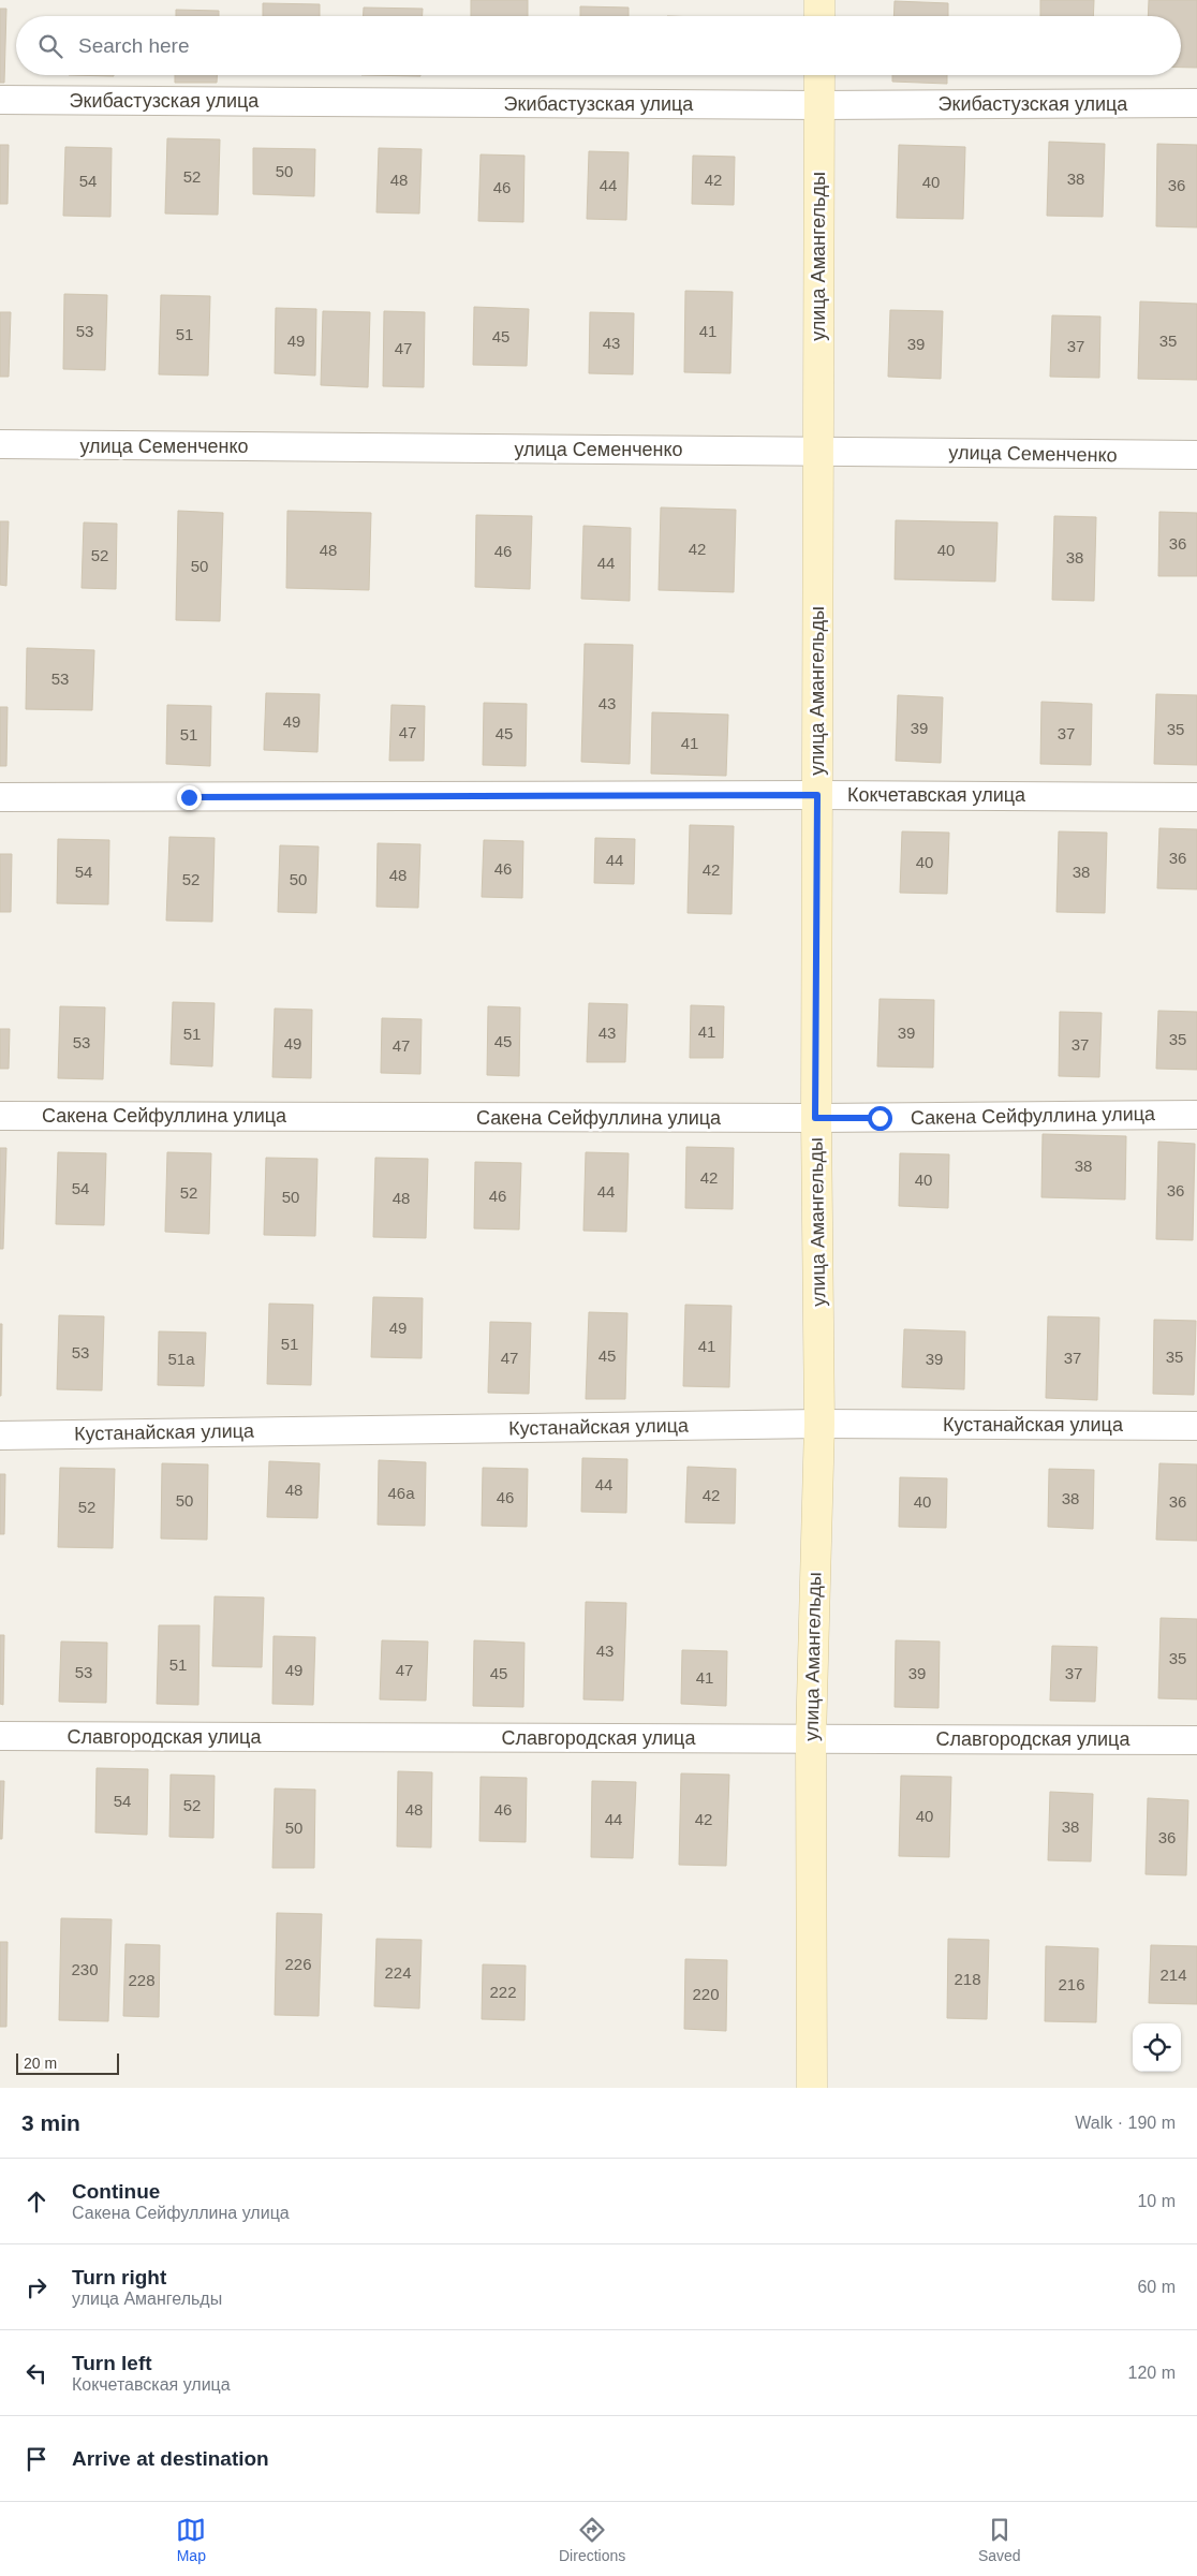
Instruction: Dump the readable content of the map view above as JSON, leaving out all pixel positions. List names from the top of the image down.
{
  "streets": {
    "main road": ["улица Амангельды"],
    "street": [
      "Экибастузская улица",
      "улица Семенченко",
      "Кокчетавская улица",
      "Сакена Сейфуллина улица",
      "Кустанайская улица",
      "Славгородская улица"
    ]
  },
  "crossings": [
    ["Экибастузская улица", "улица Амангельды"],
    ["улица Амангельды", "улица Семенченко"],
    ["улица Амангельды", "Кокчетавская улица"],
    ["улица Амангельды", "Сакена Сейфуллина улица"],
    ["улица Амангельды", "Кустанайская улица"],
    ["улица Амангельды", "Славгородская улица"]
  ],
  "house_numbers": [
    "50",
    "52",
    "38",
    "48",
    "42",
    "54",
    "40",
    "44",
    "36",
    "46",
    "53",
    "41",
    "51",
    "45",
    "49",
    "35",
    "43",
    "39",
    "37",
    "47",
    "36",
    "42",
    "48",
    "40",
    "46",
    "52",
    "38",
    "44",
    "50",
    "53",
    "43",
    "49",
    "39",
    "35",
    "47",
    "45",
    "37",
    "51",
    "41",
    "36",
    "44",
    "40",
    "46",
    "42",
    "54",
    "38",
    "48",
    "52",
    "50",
    "41",
    "43",
    "39",
    "51",
    "35",
    "45",
    "53",
    "49",
    "37",
    "47",
    "38",
    "42",
    "40",
    "54",
    "36",
    "44",
    "52",
    "46",
    "50",
    "48",
    "49",
    "51",
    "41",
    "53",
    "45",
    "35",
    "47",
    "37",
    "51а",
    "39",
    "44",
    "48",
    "46а",
    "42",
    "46",
    "38",
    "50",
    "40",
    "36",
    "52",
    "43",
    "35",
    "51",
    "49",
    "47",
    "53",
    "45",
    "39",
    "37",
    "41",
    "54",
    "52",
    "48",
    "46",
    "40",
    "44",
    "42",
    "38",
    "50",
    "36",
    "226",
    "230",
    "224",
    "214",
    "218",
    "228",
    "216",
    "222",
    "220"
  ],
  "scale_bar": "20 m",
  "page": {
    "search": "Search here",
    "scale": "20 m",
    "heading": ["3 min", "Walk · 190 m"],
    "list": [
      ["Continue", "Сакена Сейфуллина улица", "10 m"],
      ["Turn right", "улица Амангельды", "60 m"],
      ["Turn left", "Кокчетавская улица", "120 m"],
      "Arrive at destination"
    ],
    "nav": ["Map", "Directions", "Saved"]
  }
}
